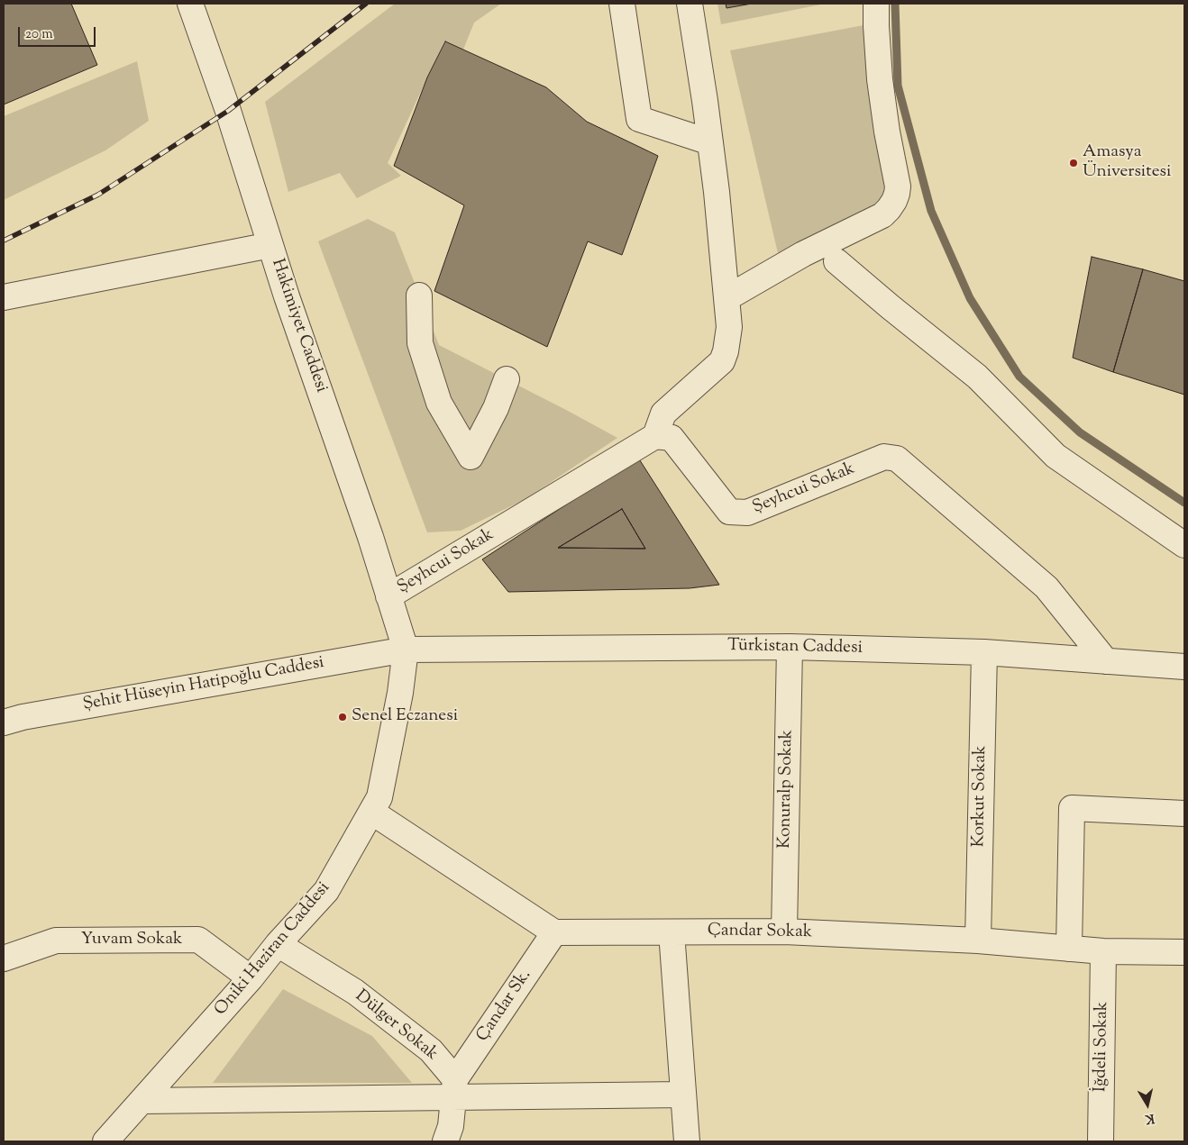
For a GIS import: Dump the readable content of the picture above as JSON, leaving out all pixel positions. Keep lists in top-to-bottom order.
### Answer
{
  "streets": {
    "street": [
      "Hakimiyet Caddesi",
      "Şeyhcui Sokak",
      "Türkistan Caddesi",
      "Şehit Hüseyin Hatipoğlu Caddesi",
      "Konuralp Sokak",
      "Korkut Sokak",
      "Çandar Sokak",
      "Yuvam Sokak",
      "Oniki Haziran Caddesi",
      "Çandar Sk.",
      "Dülger Sokak",
      "İğdeli Sokak"
    ]
  },
  "crossings": [
    ["Hakimiyet Caddesi", "Şeyhcui Sokak"],
    ["Hakimiyet Caddesi", "Türkistan Caddesi"],
    ["Hakimiyet Caddesi", "Şehit Hüseyin Hatipoğlu Caddesi"],
    ["Hakimiyet Caddesi", "Oniki Haziran Caddesi"],
    ["Şeyhcui Sokak", "Türkistan Caddesi"],
    ["Türkistan Caddesi", "Şehit Hüseyin Hatipoğlu Caddesi"],
    ["Türkistan Caddesi", "Konuralp Sokak"],
    ["Türkistan Caddesi", "Korkut Sokak"],
    ["Türkistan Caddesi", "Oniki Haziran Caddesi"],
    ["Şehit Hüseyin Hatipoğlu Caddesi", "Oniki Haziran Caddesi"],
    ["Konuralp Sokak", "Çandar Sokak"],
    ["Korkut Sokak", "Çandar Sokak"],
    ["Çandar Sokak", "Çandar Sk."],
    ["Çandar Sokak", "İğdeli Sokak"],
    ["Yuvam Sokak", "Oniki Haziran Caddesi"],
    ["Oniki Haziran Caddesi", "Dülger Sokak"],
    ["Çandar Sk.", "Dülger Sokak"]
  ],
  "places": ["Amasya Üniversitesi", "Senel Eczanesi"],
  "scale_bar": "20 m",
  "north": "bottom"
}
